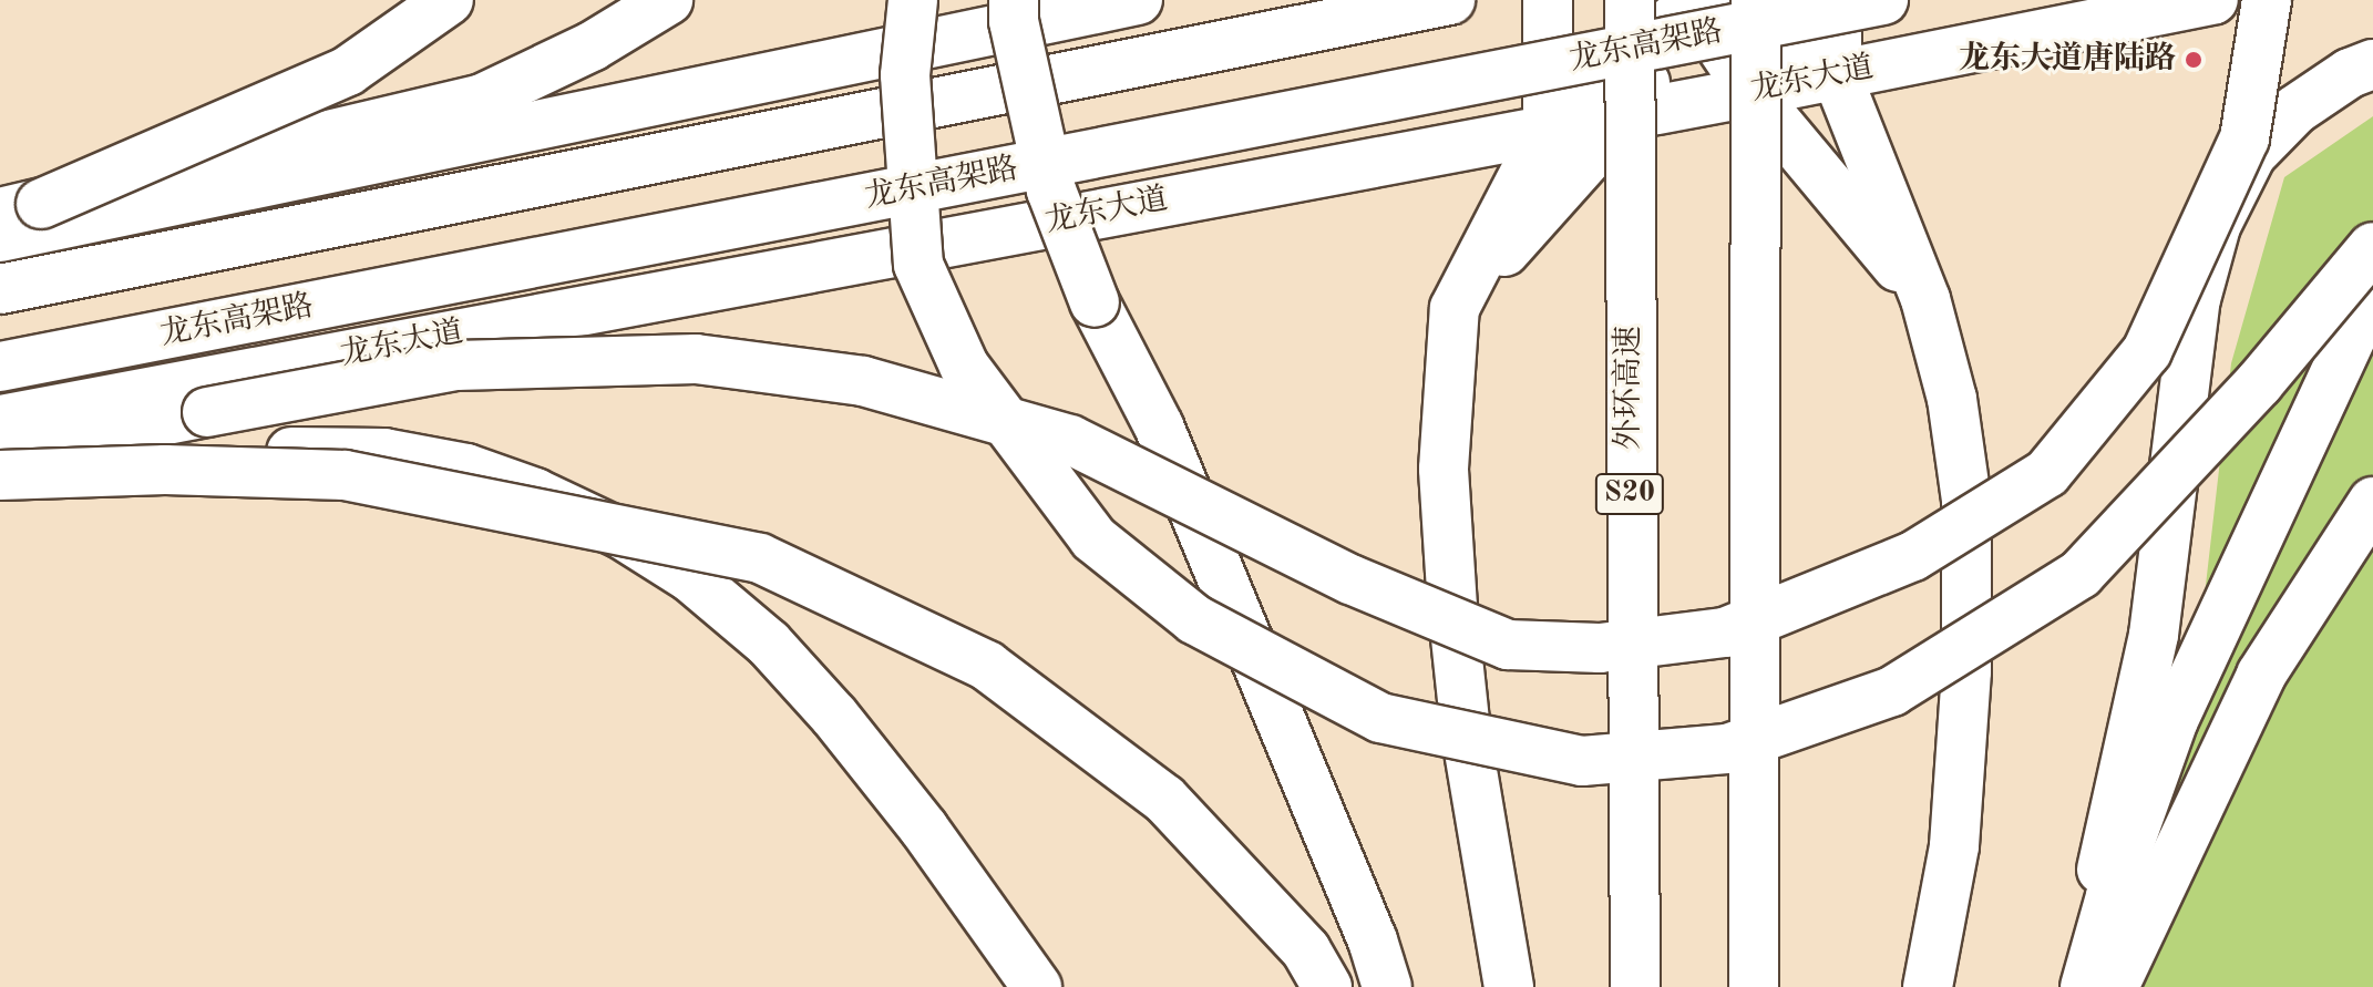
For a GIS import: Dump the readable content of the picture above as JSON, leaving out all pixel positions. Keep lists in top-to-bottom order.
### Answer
{
  "streets": {
    "main road": [
      "龙东高架路",
      "龙东大道",
      "外环高速",
      "S20"
    ]
  },
  "places": ["龙东大道唐陆路"]
}
